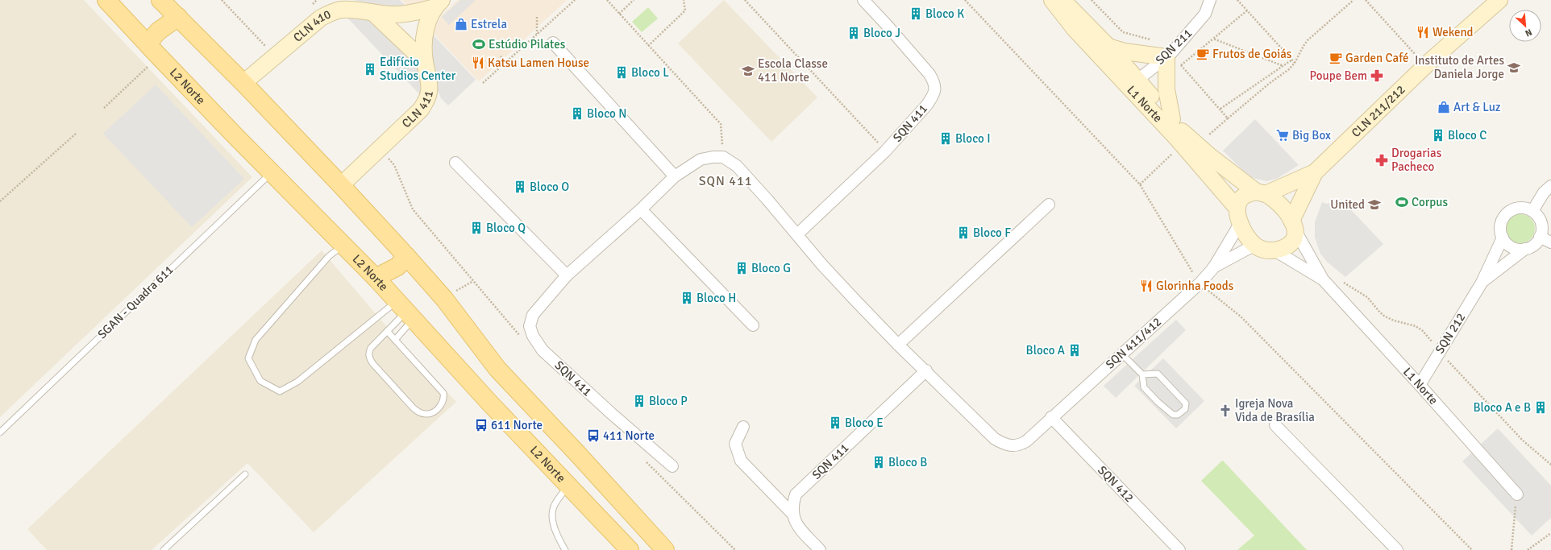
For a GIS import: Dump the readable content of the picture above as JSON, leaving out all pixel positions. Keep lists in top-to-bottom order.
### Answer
{
  "streets": {
    "main road": ["L2 Norte"],
    "street": [
      "CLN 410",
      "SQN 211",
      "L1 Norte",
      "CLN 411",
      "CLN 211/212",
      "SQN 411",
      "SQN 212",
      "SQN 411/412",
      "SQN 412"
    ],
    "lane": ["SGAN - Quadra 611"]
  },
  "crossings": [
    ["CLN 410", "CLN 411"],
    ["SQN 211", "L1 Norte"],
    ["L2 Norte", "SGAN - Quadra 611"],
    ["L1 Norte", "CLN 211/212"],
    ["L1 Norte", "SQN 212"],
    ["L1 Norte", "SQN 411/412"],
    ["CLN 211/212", "SQN 411/412"],
    ["SQN 411/412", "SQN 412"]
  ],
  "districts": ["SQN 411"],
  "places": {
    "building": [
      "Bloco K",
      "Bloco J",
      "Edifício Studios Center",
      "Bloco L",
      "Bloco N",
      "Bloco C",
      "Bloco I",
      "Bloco O",
      "Bloco Q",
      "Bloco F",
      "Bloco G",
      "Bloco H",
      "Bloco A",
      "Bloco P",
      "Bloco A e B",
      "Bloco E",
      "Bloco B"
    ],
    "shop": ["Estrela", "Art & Luz"],
    "restaurant": ["Wekend", "Katsu Lamen House", "Glorinha Foods"],
    "sports": ["Estúdio Pilates", "Corpus"],
    "cafe": ["Frutos de Goiás", "Garden Café"],
    "school or university": ["Instituto de Artes Daniela Jorge", "Escola Classe 411 Norte", "United"],
    "pharmacy": ["Poupe Bem", "Drogarias Pacheco"],
    "supermarket": ["Big Box"],
    "church": ["Igreja Nova Vida de Brasília"],
    "bus stop": ["611 Norte", "411 Norte"]
  },
  "north": "bottom right"
}
